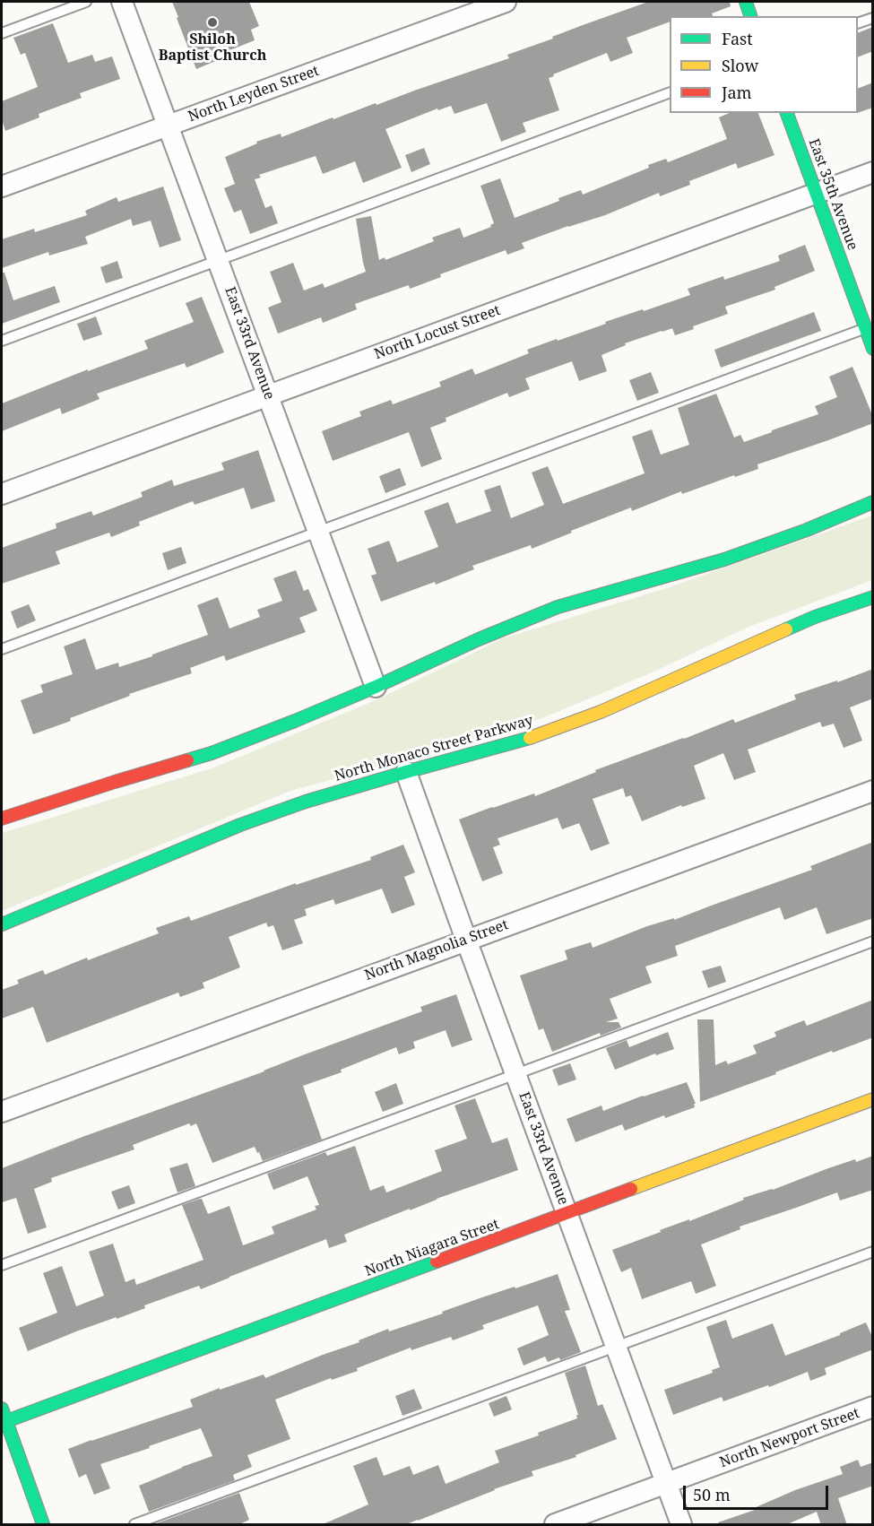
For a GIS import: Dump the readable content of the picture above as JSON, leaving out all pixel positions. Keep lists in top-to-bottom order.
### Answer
{
  "streets": {
    "street": [
      "North Leyden Street",
      "East 35th Avenue",
      "North Locust Street",
      "East 33rd Avenue",
      "North Monaco Street Parkway",
      "North Magnolia Street",
      "North Niagara Street",
      "North Newport Street"
    ]
  },
  "crossings": [
    ["North Leyden Street", "East 33rd Avenue"],
    ["East 35th Avenue", "North Locust Street"],
    ["North Locust Street", "East 33rd Avenue"],
    ["East 33rd Avenue", "North Monaco Street Parkway"],
    ["East 33rd Avenue", "North Magnolia Street"],
    ["East 33rd Avenue", "North Niagara Street"],
    ["East 33rd Avenue", "North Newport Street"]
  ],
  "places": ["Shiloh Baptist Church"],
  "legend": ["Fast", "Slow", "Jam"],
  "scale_bar": "50 m"
}
